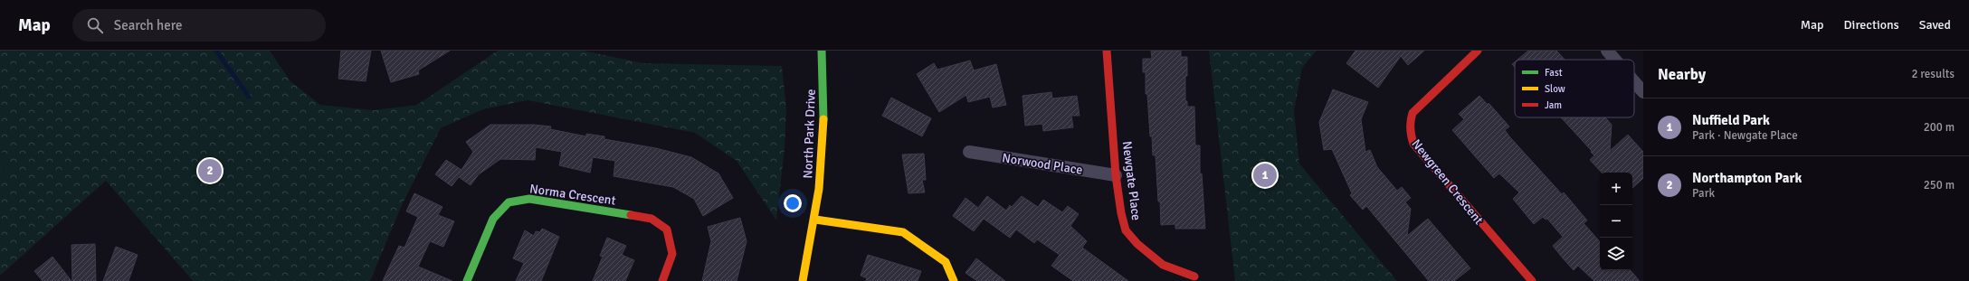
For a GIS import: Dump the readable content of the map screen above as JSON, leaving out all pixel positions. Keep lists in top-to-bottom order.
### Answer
{
  "streets": {
    "street": [
      "North Park Drive",
      "Norwood Place",
      "Newgate Place",
      "Newgreen Crescent",
      "Norma Crescent"
    ]
  },
  "crossings": [
    ["Norwood Place", "Newgate Place"]
  ],
  "legend": ["Fast", "Slow", "Jam"],
  "page": {
    "header": "Map",
    "search": "Search here",
    "nav": ["Map", "Directions", "Saved"],
    "heading": ["Nearby", "2 results"],
    "list": [
      {
        "mark": "1",
        "name": "Nuffield Park",
        "note": "Park · Newgate Place",
        "value": "200 m"
      },
      {
        "mark": "2",
        "name": "Northampton Park",
        "note": "Park",
        "value": "250 m"
      }
    ],
    "pins": ["2", "1"],
    "map_buttons": ["+", "−"]
  }
}
